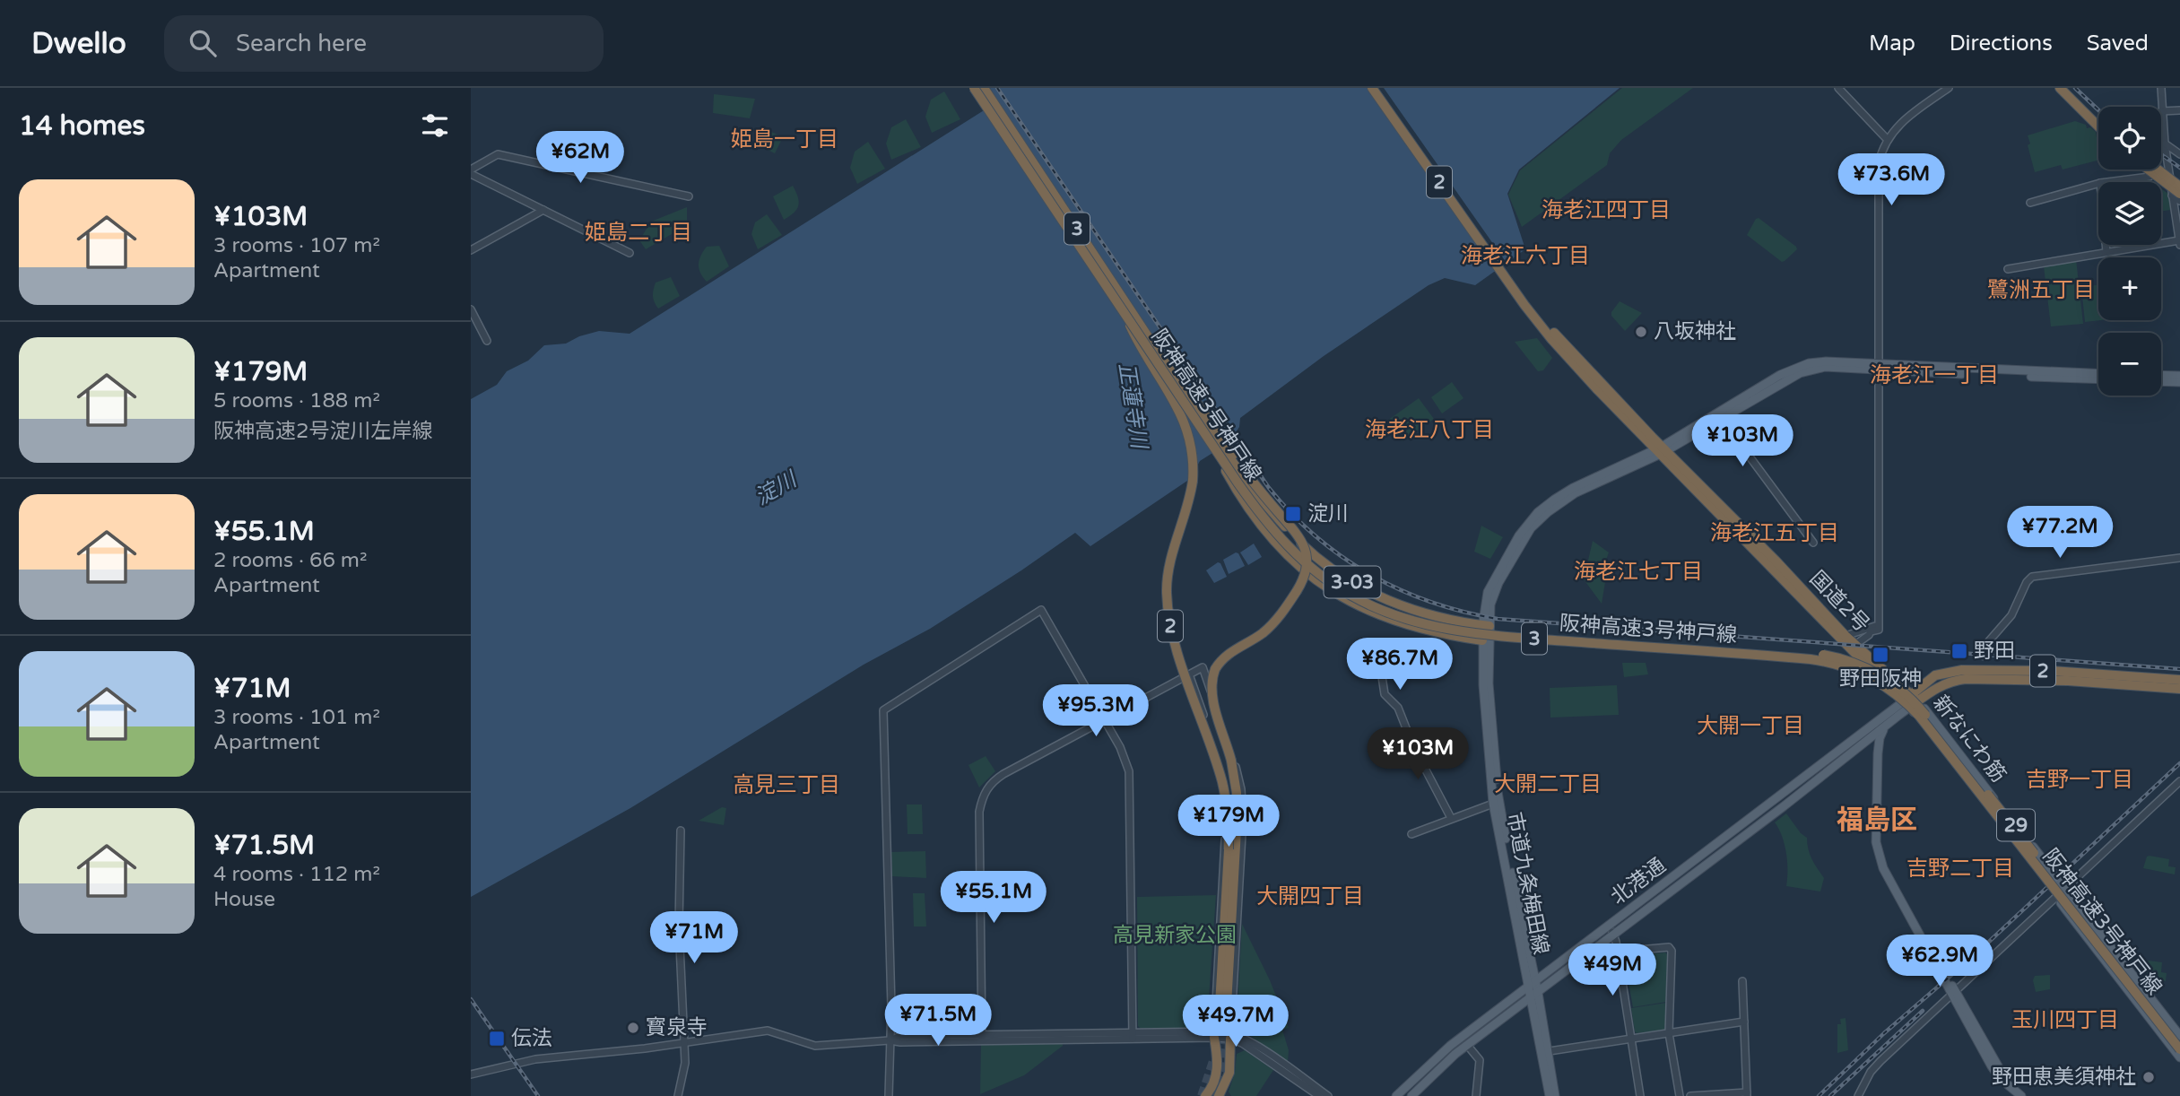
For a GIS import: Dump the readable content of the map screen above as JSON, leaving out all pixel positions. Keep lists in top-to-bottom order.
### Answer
{
  "streets": {
    "highway": [
      "2",
      "3",
      "阪神高速3号神戸線",
      "3-03",
      "国道2号"
    ],
    "main road": [
      "新なにわ筋",
      "29",
      "北港通",
      "市道九条梅田線"
    ]
  },
  "crossings": [
    ["2", "阪神高速3号神戸線"],
    ["2", "国道2号"],
    ["2", "新なにわ筋"],
    ["2", "北港通"],
    ["阪神高速3号神戸線", "3-03"],
    ["阪神高速3号神戸線", "新なにわ筋"],
    ["3-03", "市道九条梅田線"],
    ["国道2号", "新なにわ筋"],
    ["国道2号", "北港通"],
    ["国道2号", "市道九条梅田線"],
    ["新なにわ筋", "北港通"],
    ["北港通", "市道九条梅田線"]
  ],
  "districts": [
    "姫島一丁目",
    "海老江四丁目",
    "姫島二丁目",
    "海老江六丁目",
    "鷺洲五丁目",
    "海老江一丁目",
    "海老江八丁目",
    "海老江五丁目",
    "海老江七丁目",
    "大開一丁目",
    "吉野一丁目",
    "大開二丁目",
    "高見三丁目",
    "福島区",
    "吉野二丁目",
    "大開四丁目",
    "玉川四丁目"
  ],
  "water": ["正蓮寺川", "淀川"],
  "parks": ["高見新家公園"],
  "places": {
    "other": ["八坂神社", "寳泉寺", "野田恵美須神社"],
    "transit": [
      "淀川",
      "野田",
      "野田阪神",
      "伝法"
    ]
  },
  "page": {
    "header": "Dwello",
    "search": "Search here",
    "nav": ["Map", "Directions", "Saved"],
    "heading": "14 homes",
    "map_buttons": ["+", "−"],
    "price": [
      "¥62M",
      "¥73.6M",
      "¥103M",
      "¥77.2M",
      "¥86.7M",
      "¥95.3M",
      "¥103M",
      "¥179M",
      "¥55.1M",
      "¥71M",
      "¥62.9M",
      "¥49M",
      "¥71.5M",
      "¥49.7M"
    ],
    "list": [
      {
        "name": "¥103M",
        "note": "3 rooms · 107 m² · Apartment"
      },
      {
        "name": "¥179M",
        "note": "5 rooms · 188 m² · 阪神高速2号淀川左岸線"
      },
      {
        "name": "¥55.1M",
        "note": "2 rooms · 66 m² · Apartment"
      },
      {
        "name": "¥71M",
        "note": "3 rooms · 101 m² · Apartment"
      },
      {
        "name": "¥71.5M",
        "note": "4 rooms · 112 m² · House"
      }
    ]
  }
}
